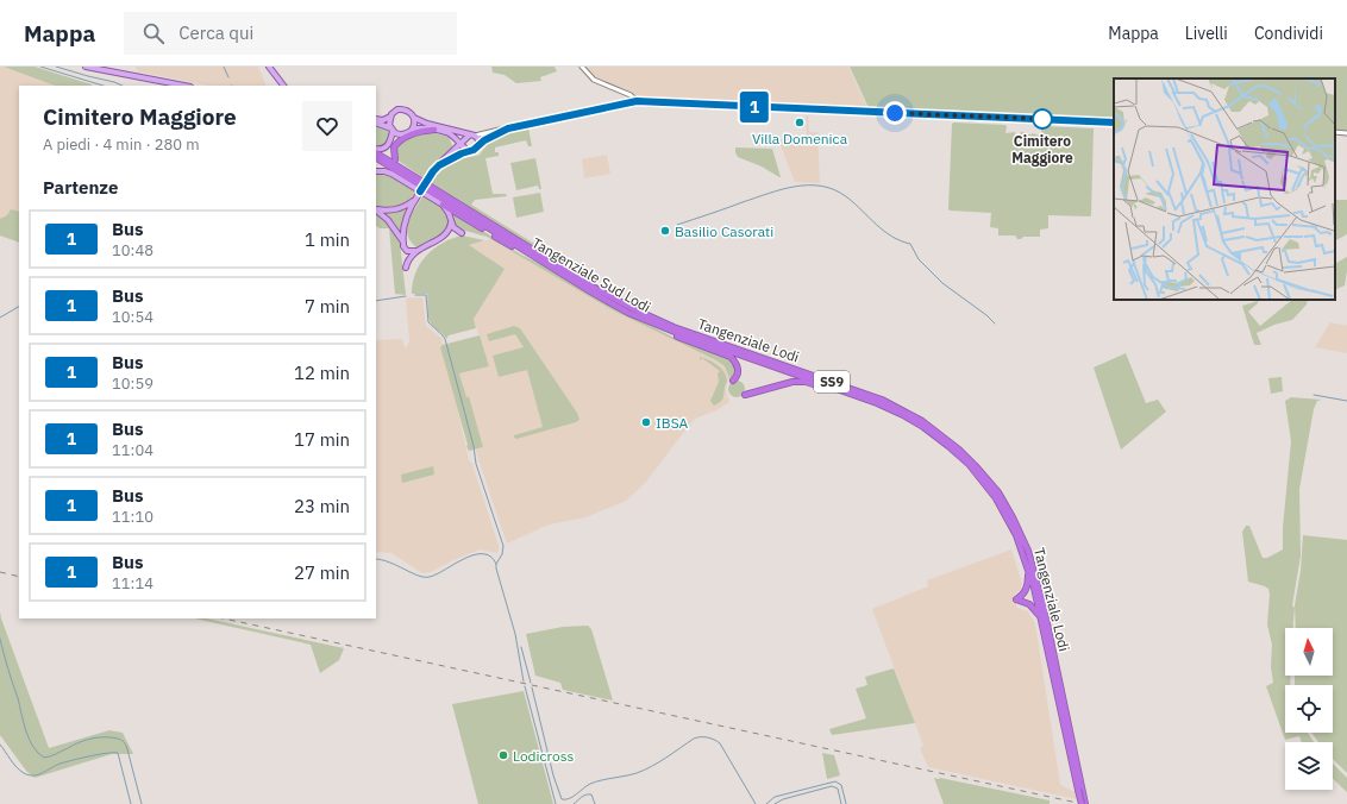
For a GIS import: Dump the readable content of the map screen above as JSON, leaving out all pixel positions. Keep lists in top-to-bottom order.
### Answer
{
  "streets": {
    "highway": ["Tangenziale Sud Lodi", "Tangenziale Lodi", "SS9"]
  },
  "crossings": [
    ["Tangenziale Sud Lodi", "Tangenziale Lodi"]
  ],
  "places": [
    "Cimitero Maggiore",
    "Villa Domenica",
    "Basilio Casorati",
    "IBSA",
    "Lodicross"
  ],
  "lines": ["bus line 1"],
  "north": "top",
  "page": {
    "header": "Mappa",
    "search": "Cerca qui",
    "nav": ["Mappa", "Livelli", "Condividi"],
    "on_map": "1",
    "heading": [
      ["Cimitero Maggiore", "A piedi · 4 min · 280 m"],
      "Partenze"
    ],
    "list": [
      {
        "mark": "1",
        "name": "Bus",
        "note": "10:48",
        "value": "1 min"
      },
      {
        "mark": "1",
        "name": "Bus",
        "note": "10:54",
        "value": "7 min"
      },
      {
        "mark": "1",
        "name": "Bus",
        "note": "10:59",
        "value": "12 min"
      },
      {
        "mark": "1",
        "name": "Bus",
        "note": "11:04",
        "value": "17 min"
      },
      {
        "mark": "1",
        "name": "Bus",
        "note": "11:10",
        "value": "23 min"
      },
      {
        "mark": "1",
        "name": "Bus",
        "note": "11:14",
        "value": "27 min"
      }
    ]
  }
}
